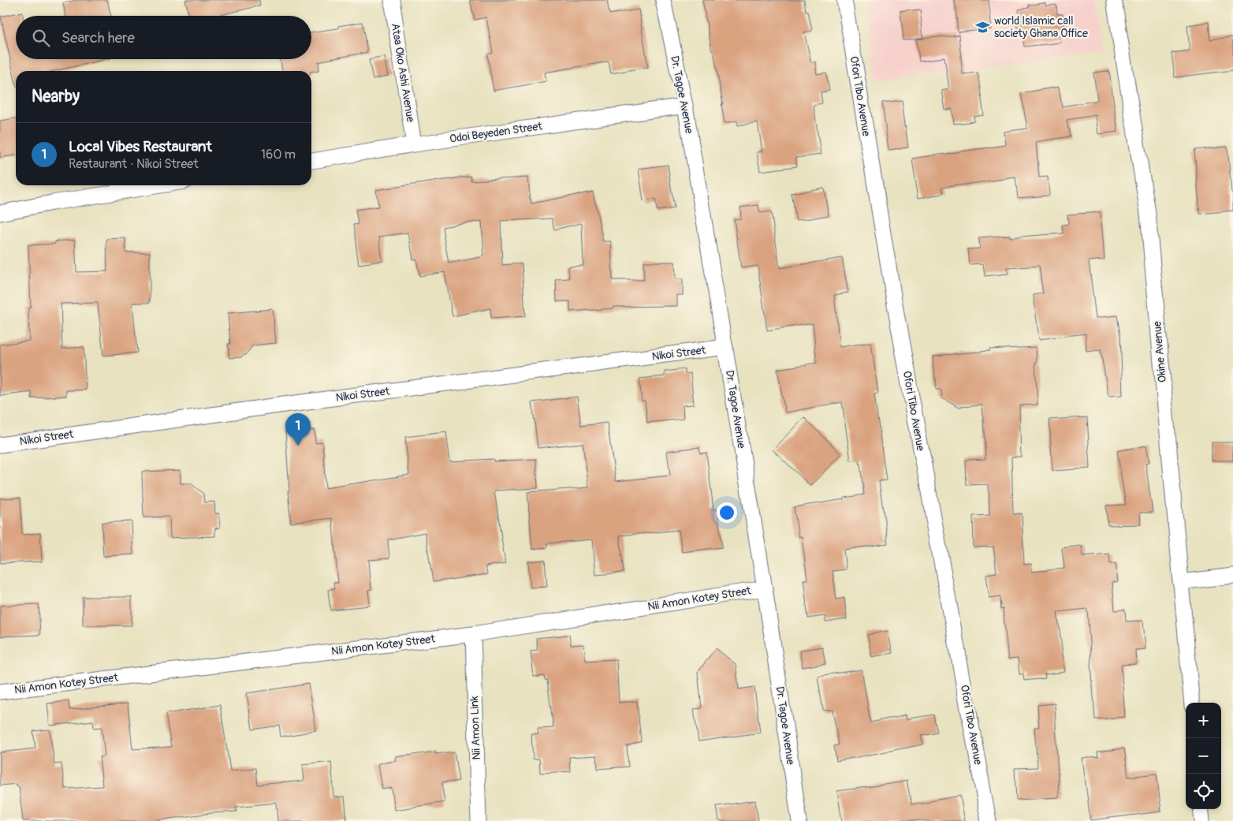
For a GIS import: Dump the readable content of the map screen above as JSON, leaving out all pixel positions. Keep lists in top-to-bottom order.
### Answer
{
  "streets": {
    "street": [
      "Ataa Oko Ashi Avenue",
      "Dr. Tagoe Avenue",
      "Ofori Tibo Avenue",
      "Odoi Beyeden Street",
      "Okine Avenue",
      "Nikoi Street",
      "Nii Amon Kotey Street",
      "Nii Amon Link"
    ]
  },
  "crossings": [
    ["Ataa Oko Ashi Avenue", "Odoi Beyeden Street"],
    ["Dr. Tagoe Avenue", "Odoi Beyeden Street"],
    ["Dr. Tagoe Avenue", "Nikoi Street"],
    ["Dr. Tagoe Avenue", "Nii Amon Kotey Street"],
    ["Nii Amon Kotey Street", "Nii Amon Link"]
  ],
  "places": {
    "school or university": ["world Islamic call society Ghana Office"]
  },
  "page": {
    "search": "Search here",
    "heading": "Nearby",
    "list": [
      {
        "mark": "1",
        "name": "Local Vibes Restaurant",
        "note": "Restaurant · Nikoi Street",
        "value": "160 m"
      }
    ],
    "pins": "1",
    "map_buttons": ["+", "−"]
  }
}
